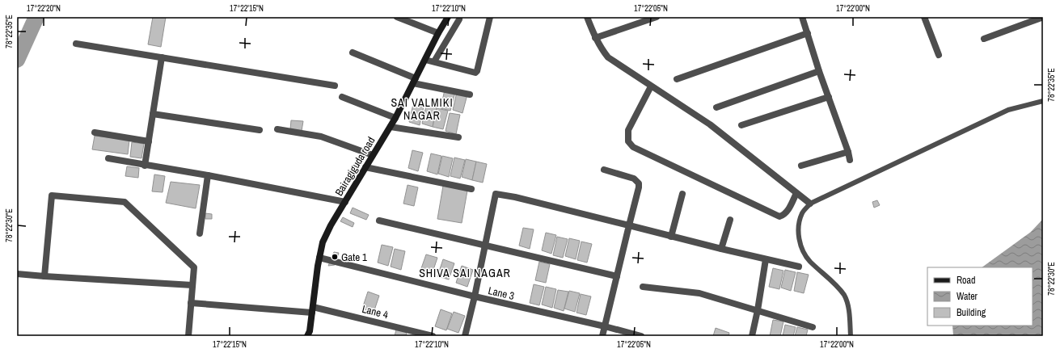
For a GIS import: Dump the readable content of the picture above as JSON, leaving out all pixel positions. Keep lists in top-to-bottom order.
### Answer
{
  "streets": {
    "street": ["Bairagiguda road", "Lane 3", "Lane 4"]
  },
  "crossings": [
    ["Bairagiguda road", "Lane 3"],
    ["Bairagiguda road", "Lane 4"]
  ],
  "districts": ["SAI VALMIKI NAGAR", "SHIVA SAI NAGAR"],
  "places": ["Gate 1"],
  "legend": ["Road", "Water", "Building"],
  "coordinates": [
    "17°22'20\"N",
    "17°22'15\"N",
    "17°22'10\"N",
    "17°22'05\"N",
    "17°22'00\"N",
    "78°22'35\"E",
    "78°22'30\"E"
  ]
}
